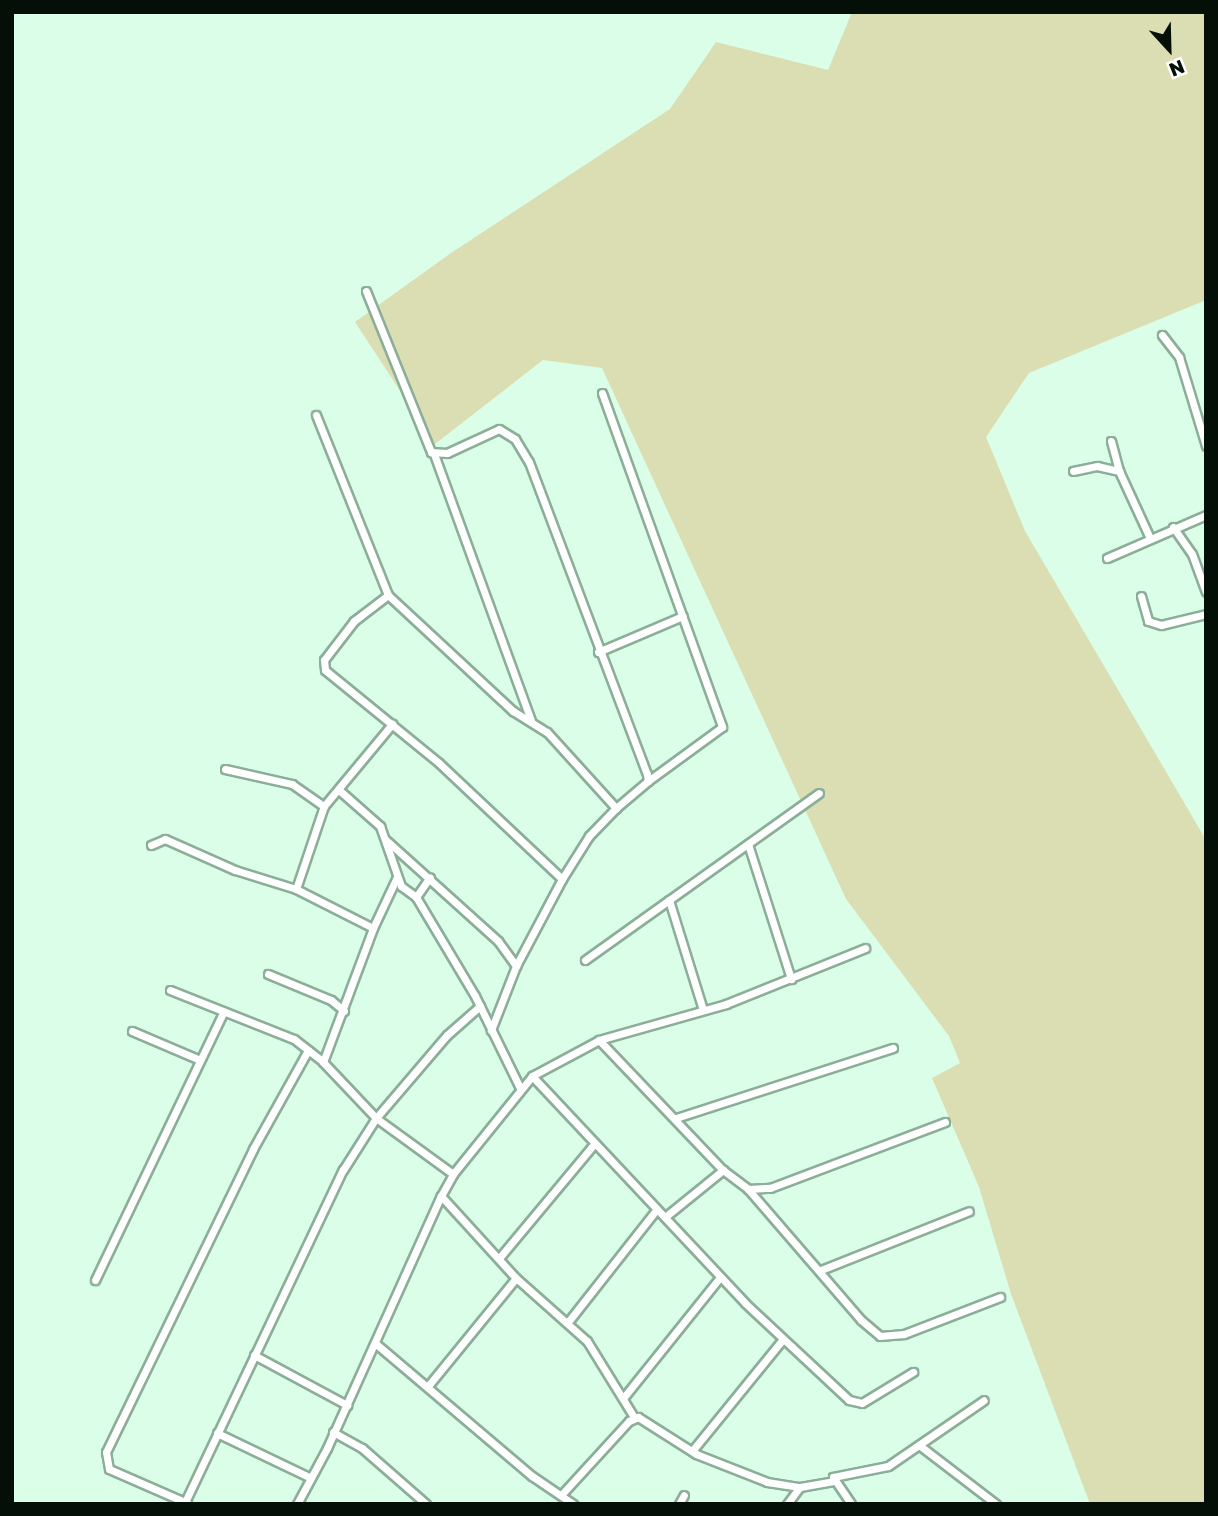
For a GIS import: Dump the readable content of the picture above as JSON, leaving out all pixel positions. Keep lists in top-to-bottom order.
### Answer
{
  "north": "bottom"
}
